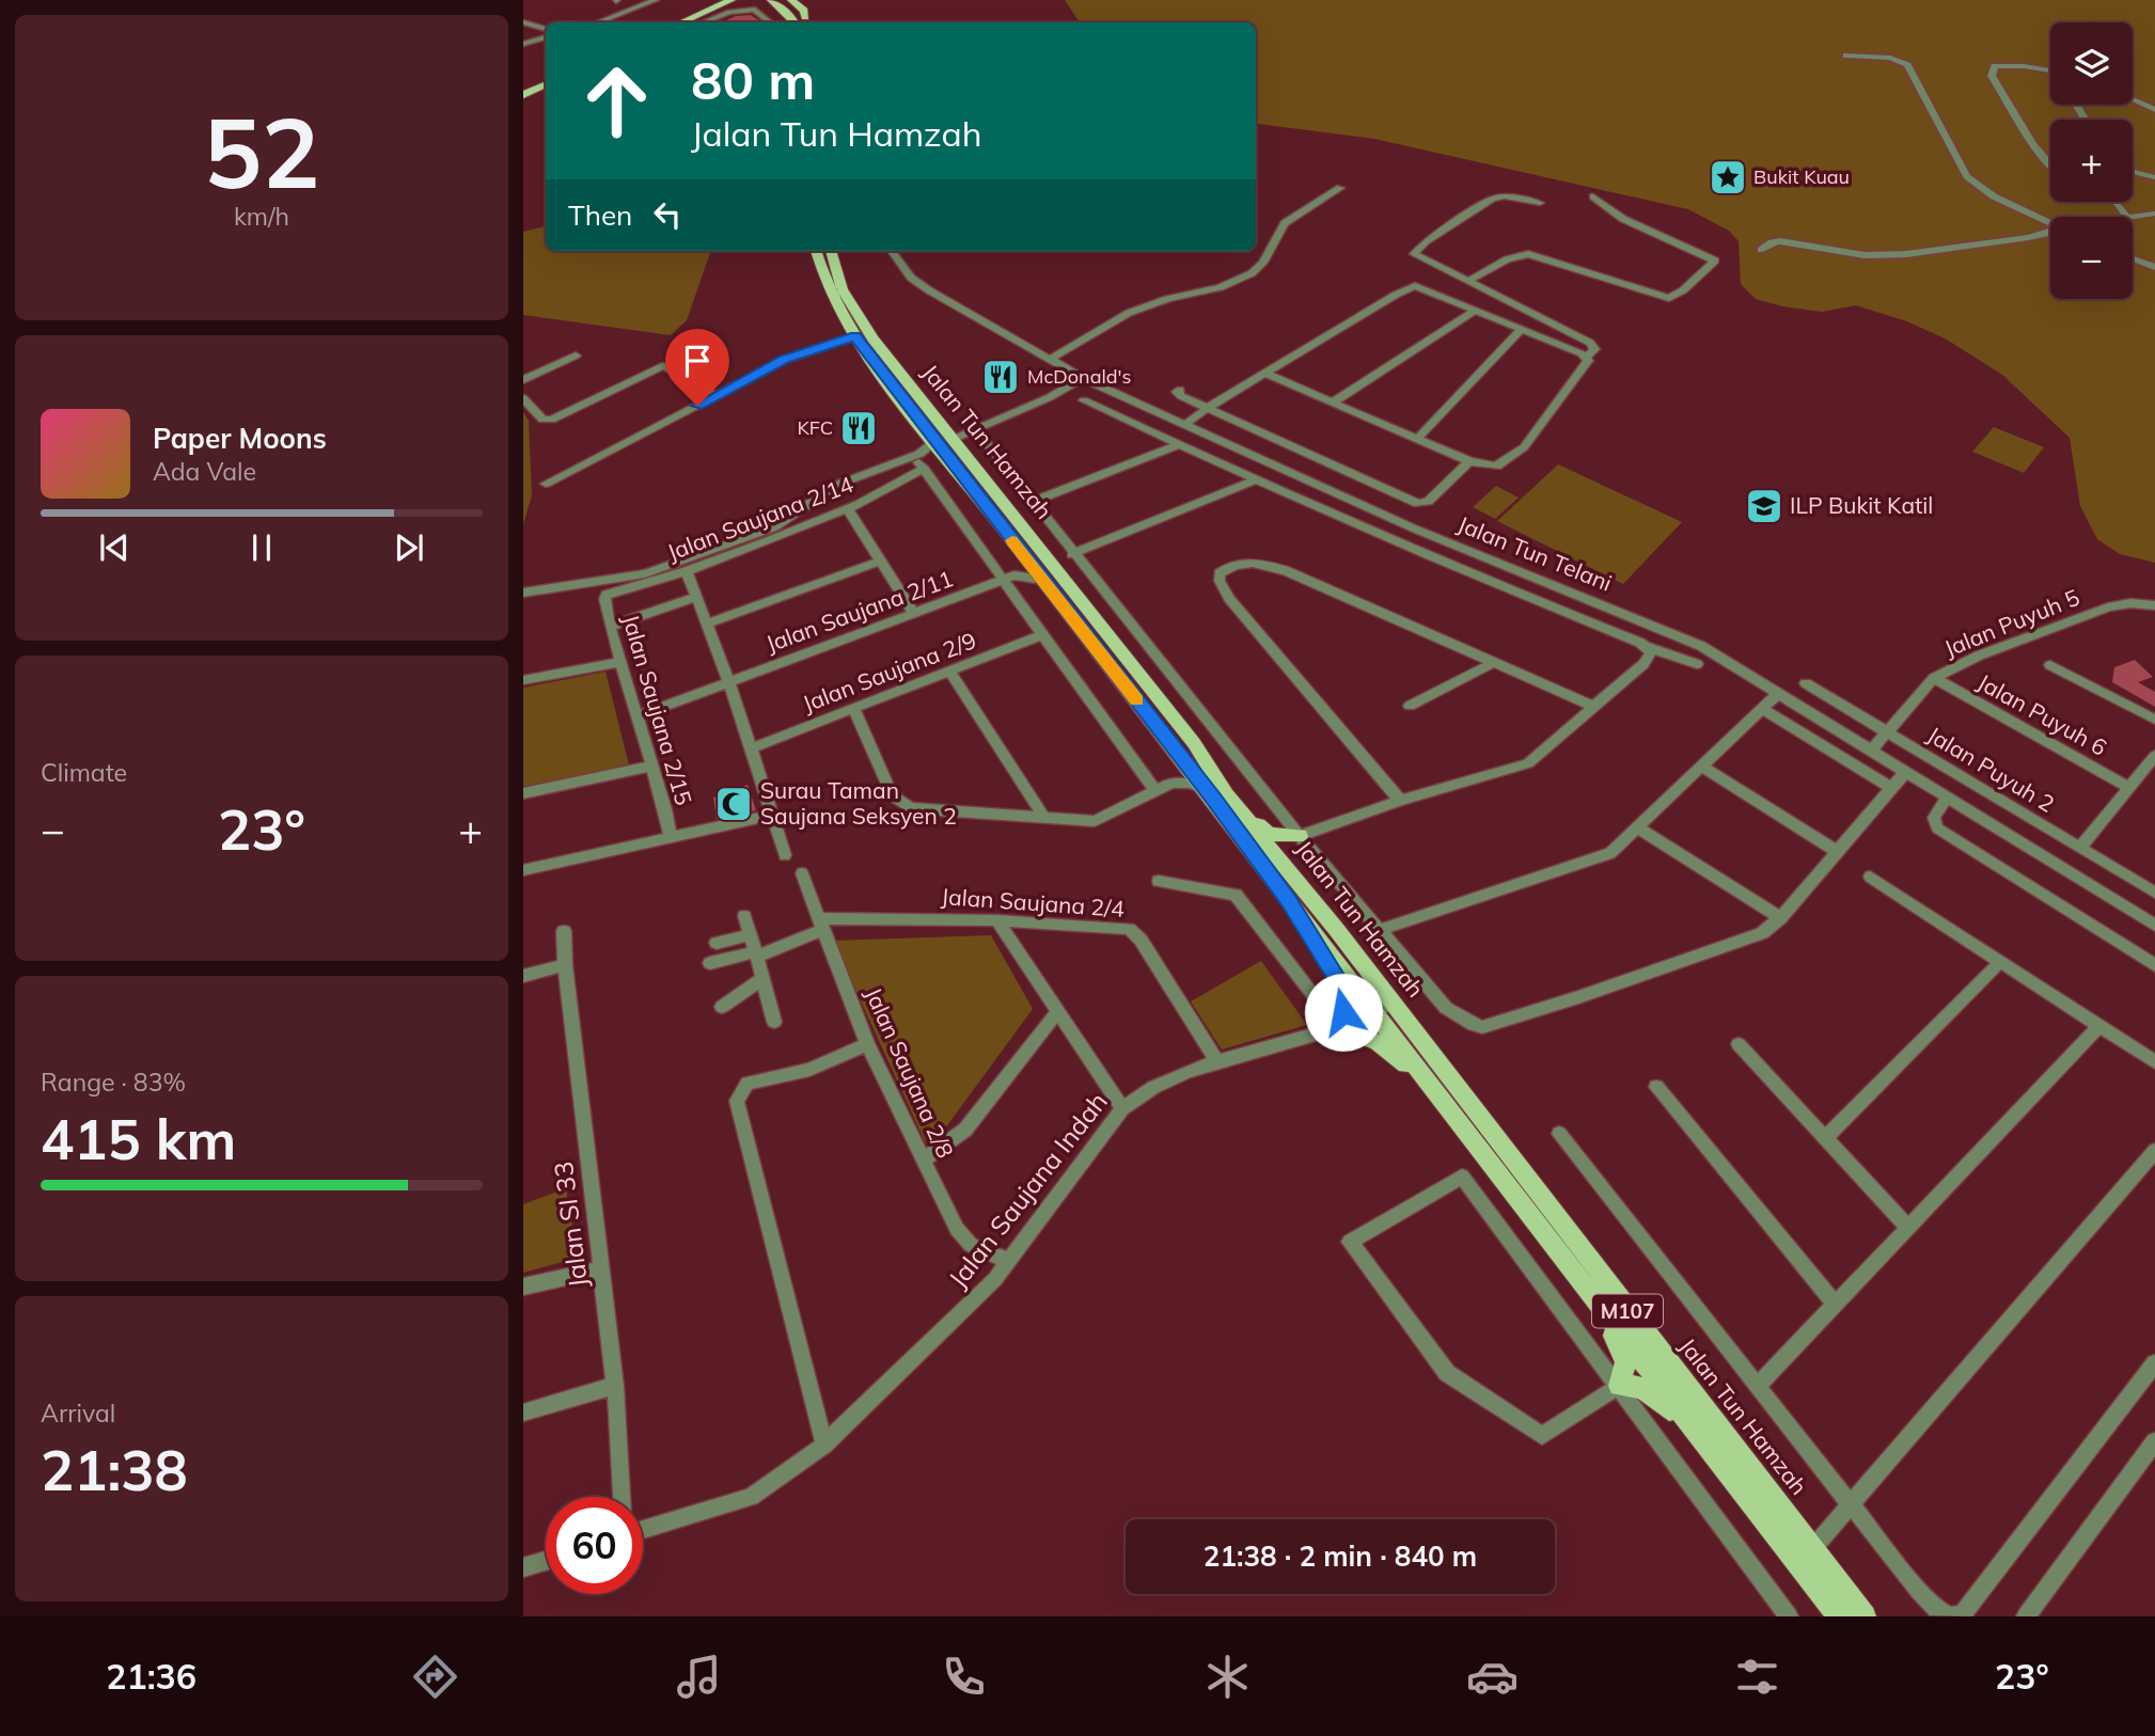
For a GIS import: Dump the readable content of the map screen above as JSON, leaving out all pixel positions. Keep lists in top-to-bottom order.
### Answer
{
  "streets": {
    "main road": ["Jalan Tun Hamzah", "M107"],
    "street": [
      "Jalan Saujana 2/14",
      "Jalan Tun Telani",
      "Jalan Saujana 2/11",
      "Jalan Puyuh 5",
      "Jalan Saujana 2/9",
      "Jalan Saujana 2/15",
      "Jalan Puyuh 6",
      "Jalan Puyuh 2",
      "Jalan Saujana 2/4",
      "Jalan Saujana 2/8",
      "Jalan Saujana Indah",
      "Jalan SI 33"
    ]
  },
  "crossings": [
    ["Jalan Tun Hamzah", "Jalan Saujana Indah"],
    ["Jalan Saujana 2/14", "Jalan Saujana 2/15"],
    ["Jalan Tun Telani", "Jalan Puyuh 5"],
    ["Jalan Saujana 2/11", "Jalan Saujana 2/15"],
    ["Jalan Puyuh 5", "Jalan Puyuh 6"],
    ["Jalan Puyuh 5", "Jalan Puyuh 2"],
    ["Jalan Saujana 2/4", "Jalan Saujana 2/8"],
    ["Jalan Saujana 2/4", "Jalan Saujana Indah"],
    ["Jalan Saujana 2/8", "Jalan Saujana Indah"]
  ],
  "places": {
    "place": ["Bukit Kuau"],
    "restaurant": ["McDonald's", "KFC"],
    "school or university": ["ILP Bukit Katil"],
    "mosque": ["Surau Taman Saujana Seksyen 2"]
  },
  "page": {
    "tile": [
      ["52", "km/h"],
      "Climate",
      ["Range · 83%", "415 km"],
      ["Arrival", "21:38"]
    ],
    "map_buttons": ["+", "−"],
    "turn": ["80 m", "Jalan Tun Hamzah"],
    "then": "Then",
    "song": ["Paper Moons", "Ada Vale"],
    "heat": ["−", "23°", "+"],
    "limit": "60",
    "trip": "21:38 · 2 min · 840 m",
    "tabs": ["21:36", "23°"]
  }
}
